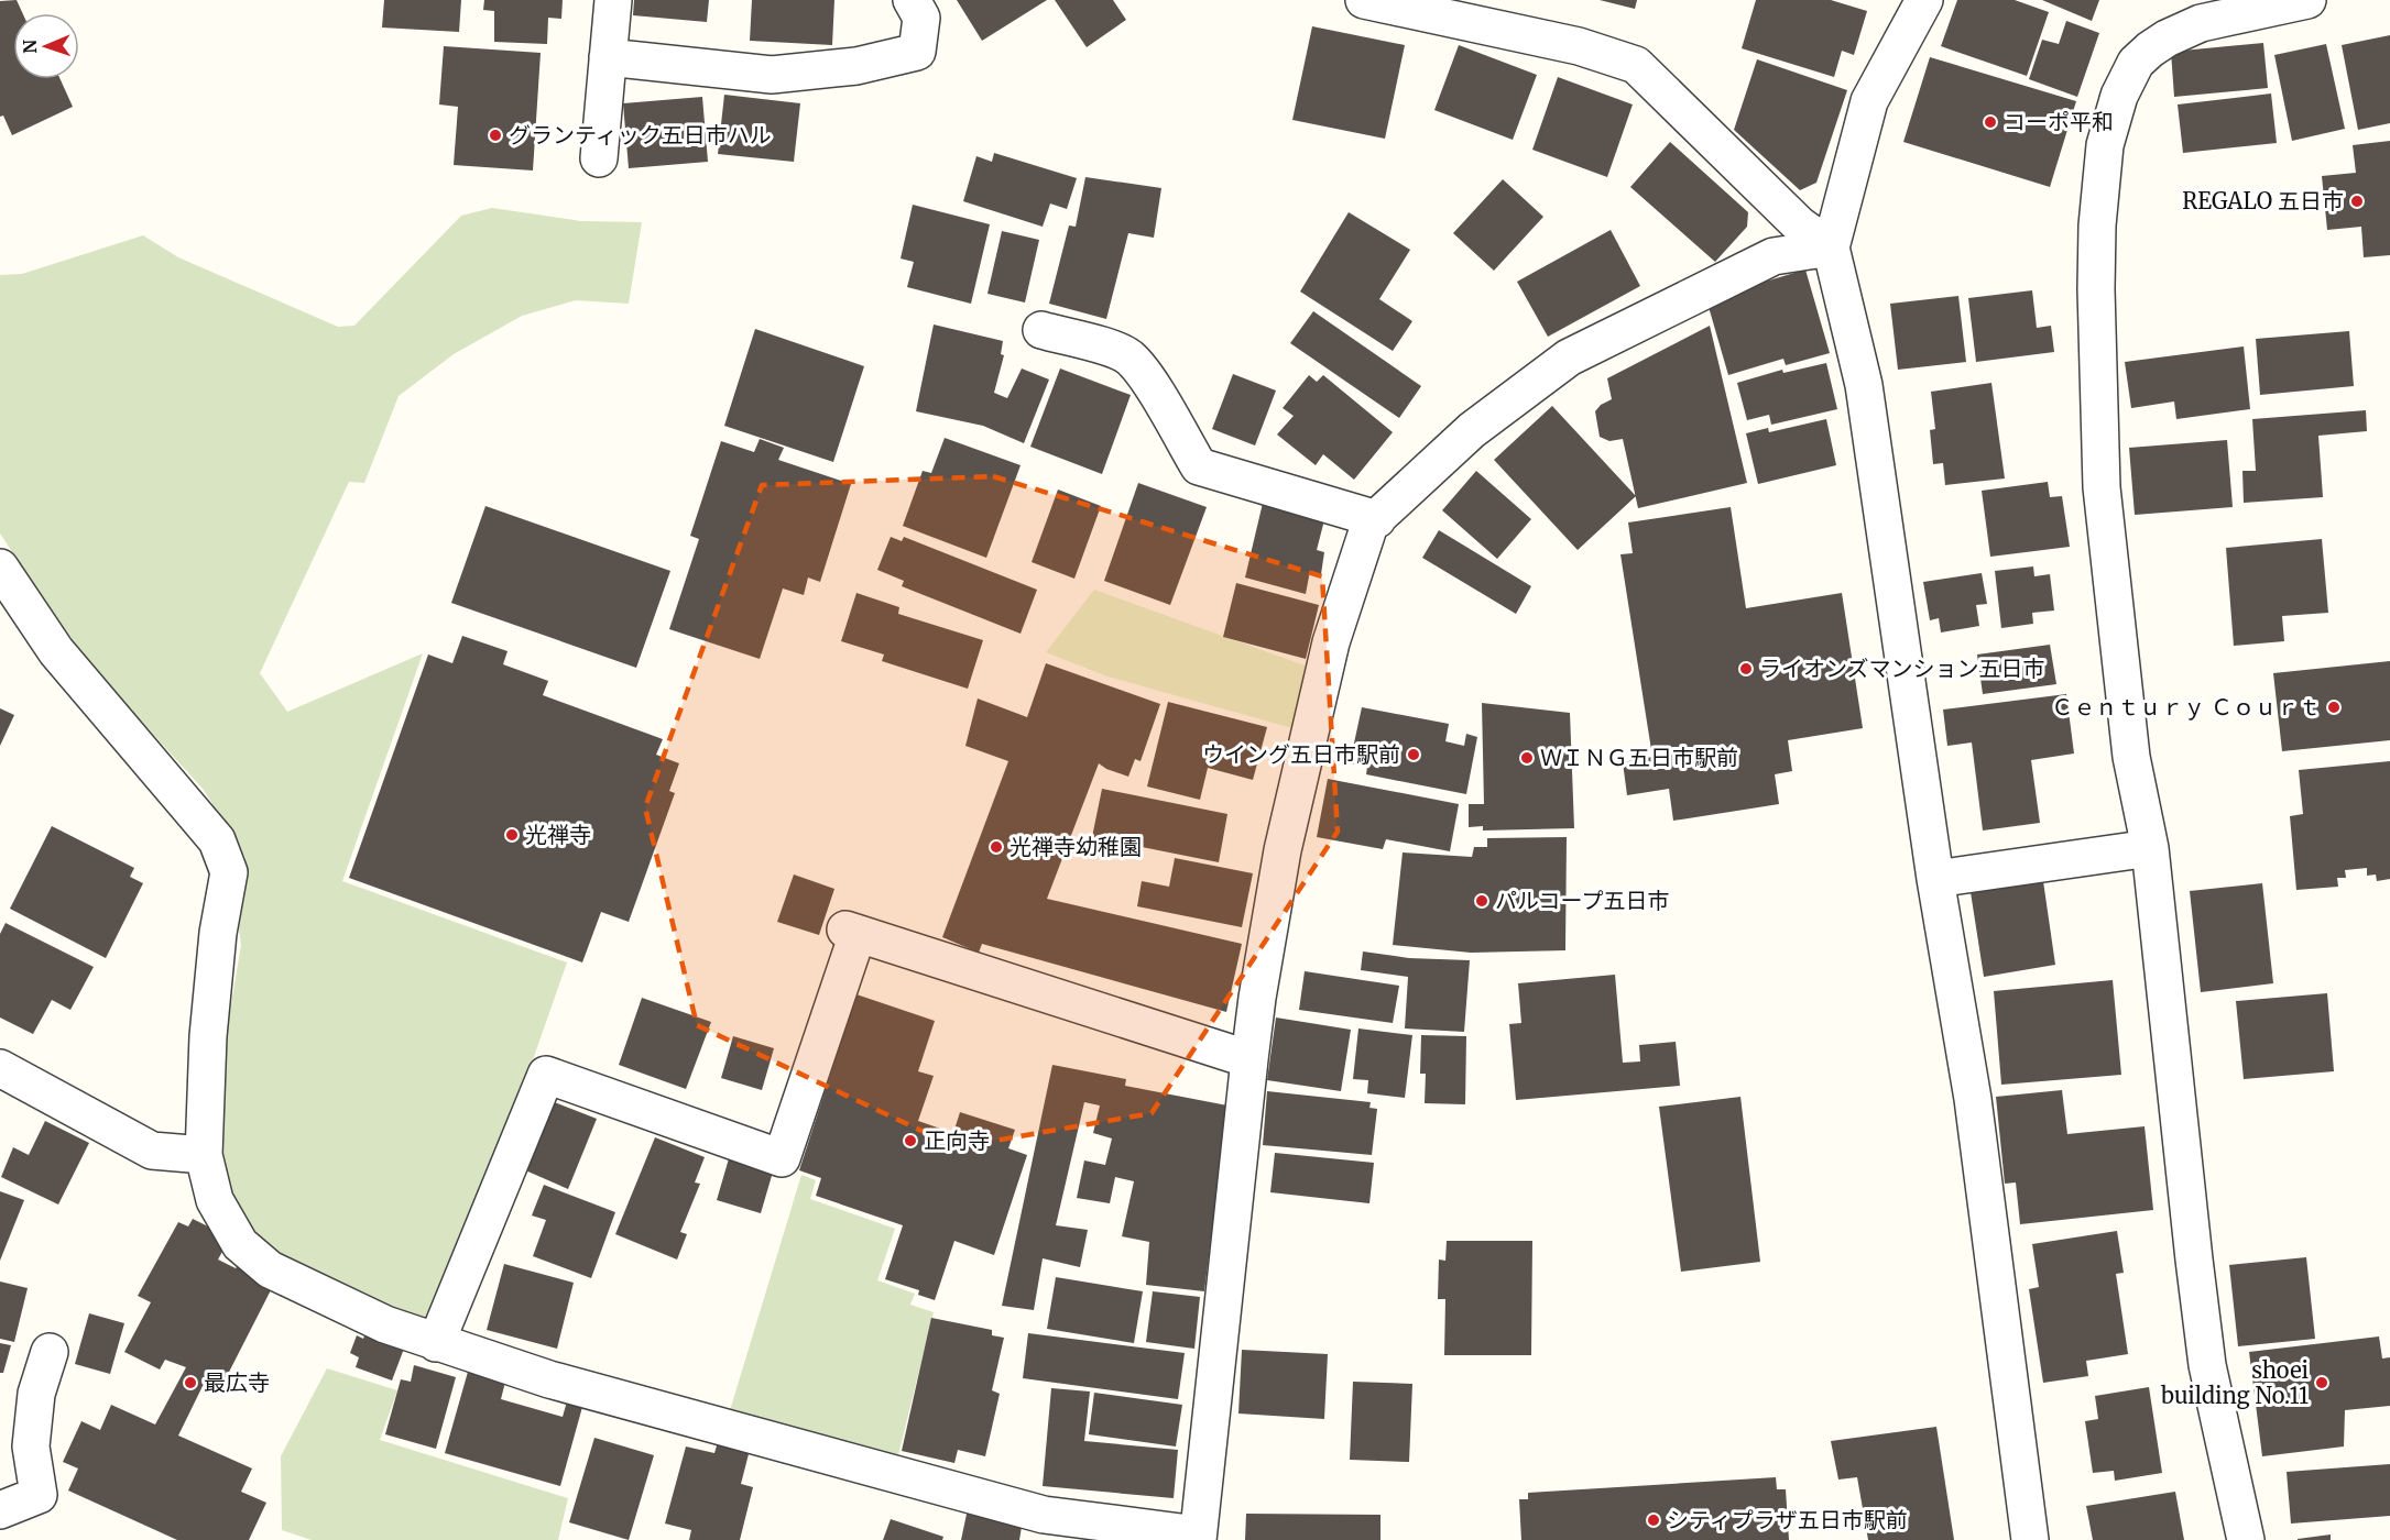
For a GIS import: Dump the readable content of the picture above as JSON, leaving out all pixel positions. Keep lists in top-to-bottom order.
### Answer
{
  "places": [
    "コーポ平和",
    "グランティック五日市ハル",
    "REGALO 五日市",
    "ライオンズマンション五日市",
    "Ｃｅｎｔｕｒｙ Ｃｏｕｒｔ",
    "ウイング五日市駅前",
    "ＷＩＮＧ五日市駅前",
    "光禅寺",
    "光禅寺幼稚園",
    "パルコープ五日市",
    "正向寺",
    "最広寺",
    "shoei building No.11",
    "シティプラザ五日市駅前"
  ],
  "north": "left"
}
